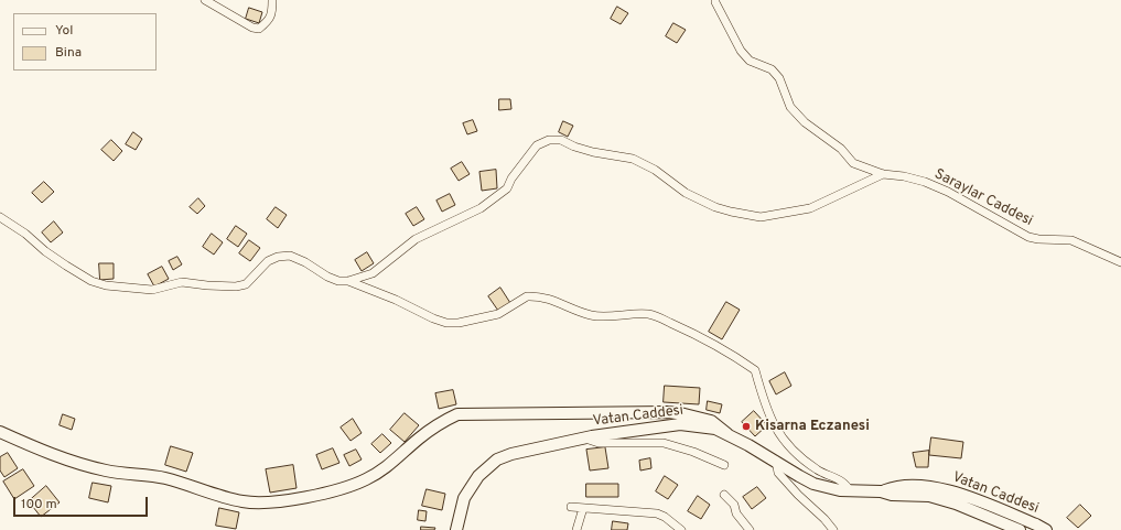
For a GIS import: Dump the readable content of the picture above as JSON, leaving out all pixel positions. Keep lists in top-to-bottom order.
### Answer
{
  "streets": {
    "street": ["Saraylar Caddesi", "Vatan Caddesi"]
  },
  "places": ["Kisarna Eczanesi"],
  "legend": ["Yol", "Bina"],
  "scale_bar": "100 m"
}
